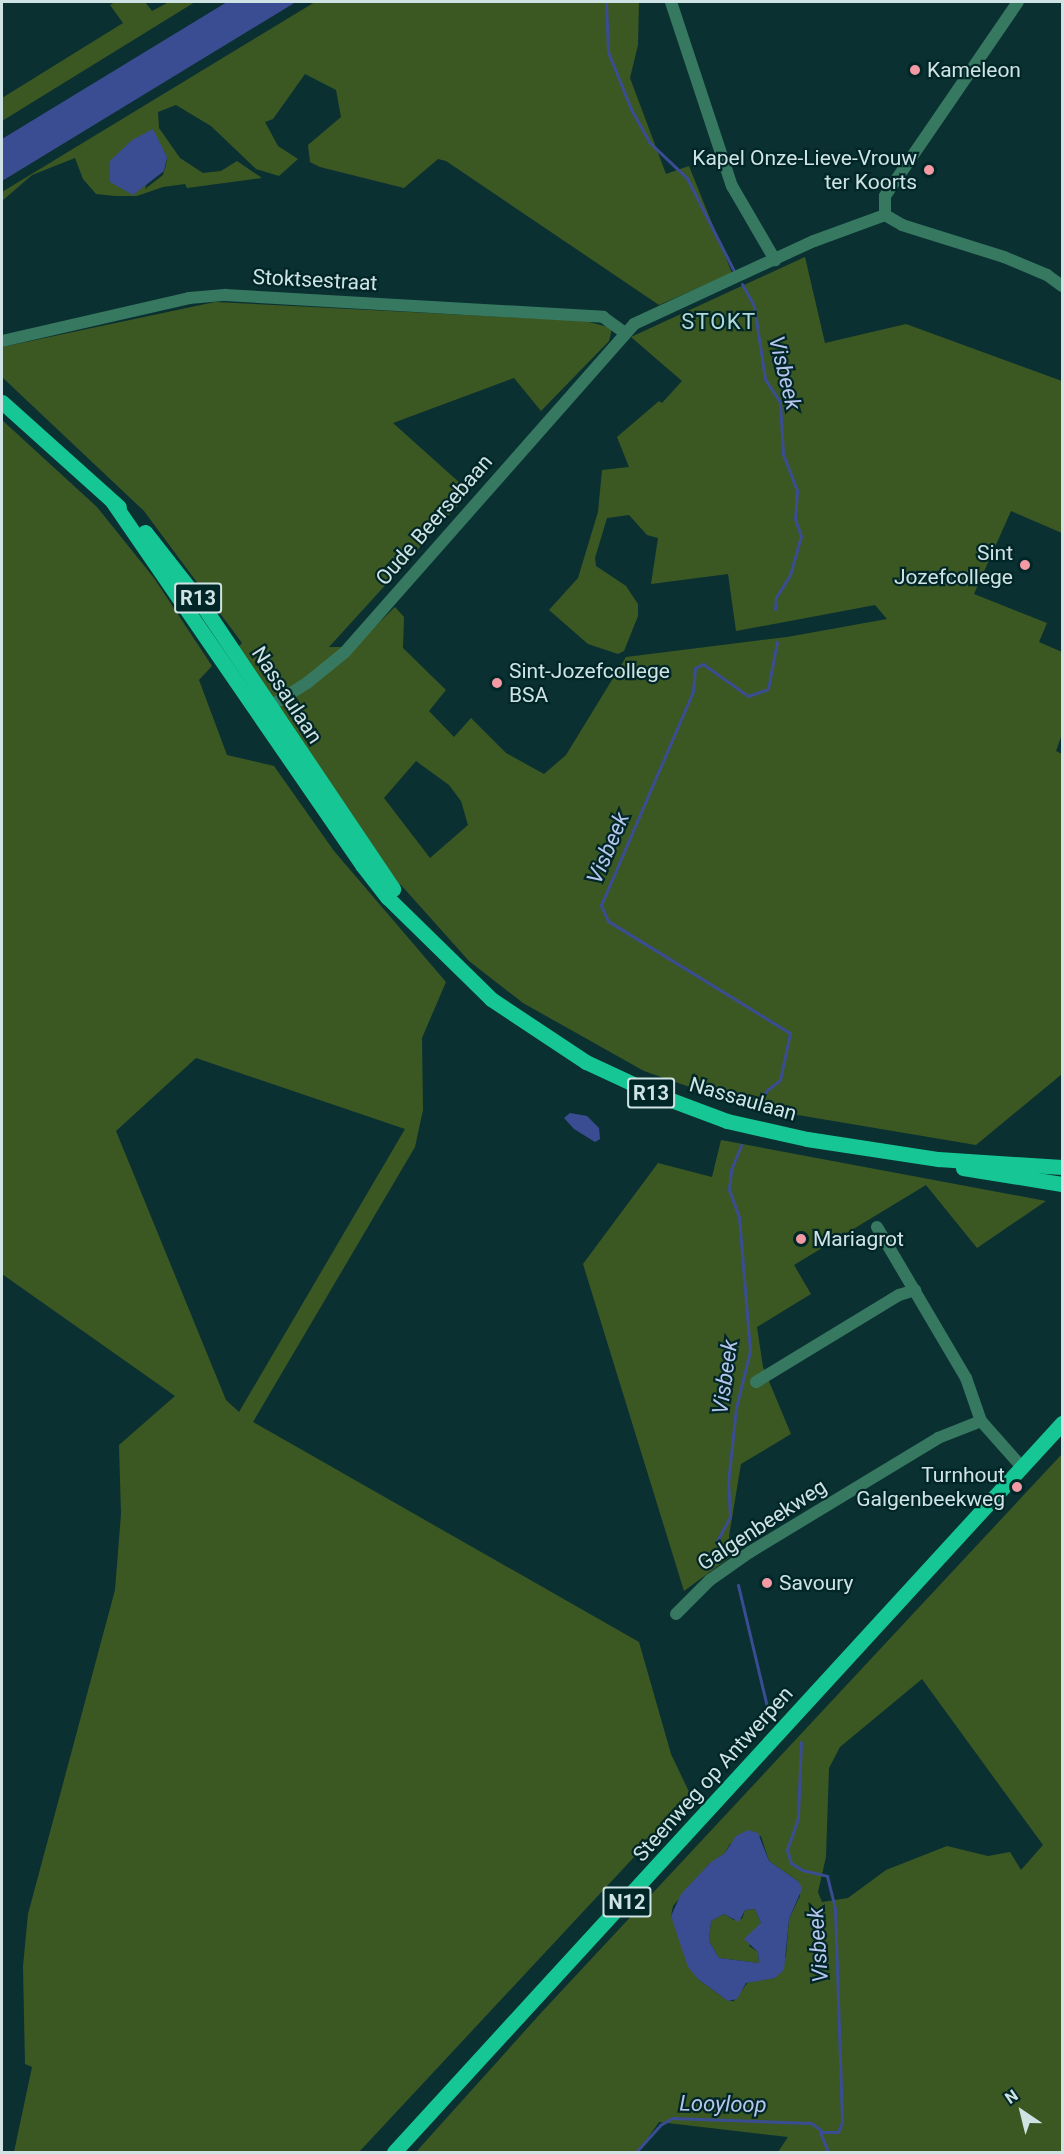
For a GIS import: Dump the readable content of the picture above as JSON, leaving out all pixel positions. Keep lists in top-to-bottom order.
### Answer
{
  "streets": {
    "main road": [
      "R13",
      "Nassaulaan",
      "Steenweg op Antwerpen",
      "N12"
    ],
    "street": ["Stoktsestraat", "Oude Beersebaan", "Galgenbeekweg"]
  },
  "crossings": [
    ["Stoktsestraat", "Oude Beersebaan"],
    ["Oude Beersebaan", "Nassaulaan"]
  ],
  "districts": ["STOKT"],
  "water": ["Visbeek", "Looyloop"],
  "places": [
    "Kameleon",
    "Kapel Onze-Lieve-Vrouw ter Koorts",
    "Sint Jozefcollege",
    "Sint-Jozefcollege BSA",
    "Mariagrot",
    "Turnhout Galgenbeekweg",
    "Savoury"
  ],
  "north": "top left"
}
